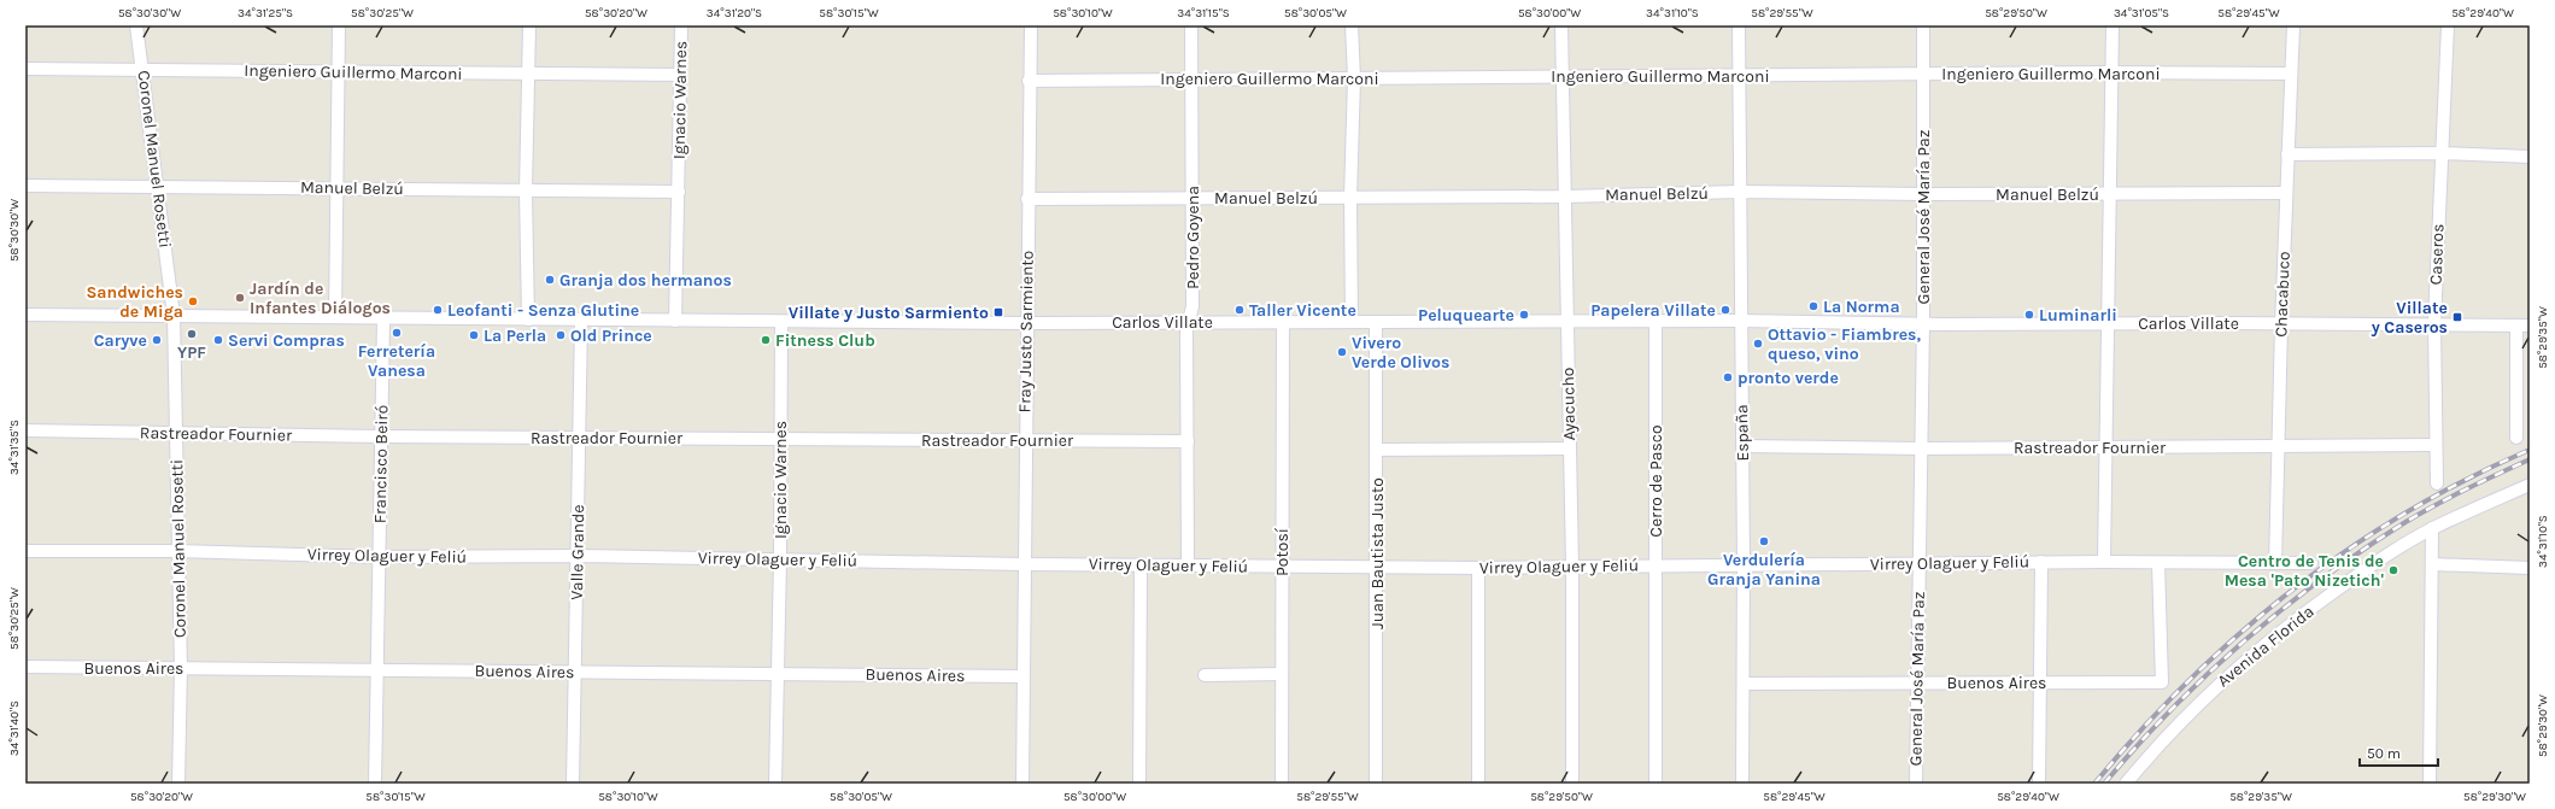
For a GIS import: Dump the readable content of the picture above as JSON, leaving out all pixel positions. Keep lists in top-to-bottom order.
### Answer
{
  "streets": {
    "street": [
      "Ingeniero Guillermo Marconi",
      "Ignacio Warnes",
      "Coronel Manuel Rosetti",
      "Manuel Belzú",
      "General José María Paz",
      "Pedro Goyena",
      "Caseros",
      "Chacabuco",
      "Carlos Villate",
      "Fray Justo Sarmiento",
      "Ayacucho",
      "España",
      "Rastreador Fournier",
      "Francisco Beiró",
      "Cerro de Pasco",
      "Valle Grande",
      "Potosí",
      "Juan Bautista Justo",
      "Virrey Olaguer y Feliú",
      "Avenida Florida",
      "Buenos Aires"
    ]
  },
  "crossings": [
    ["Ingeniero Guillermo Marconi", "Ignacio Warnes"],
    ["Ingeniero Guillermo Marconi", "Coronel Manuel Rosetti"],
    ["Ingeniero Guillermo Marconi", "General José María Paz"],
    ["Ingeniero Guillermo Marconi", "Pedro Goyena"],
    ["Ingeniero Guillermo Marconi", "Chacabuco"],
    ["Ingeniero Guillermo Marconi", "Fray Justo Sarmiento"],
    ["Ingeniero Guillermo Marconi", "Ayacucho"],
    ["Ingeniero Guillermo Marconi", "España"],
    ["Ignacio Warnes", "Manuel Belzú"],
    ["Ignacio Warnes", "Carlos Villate"],
    ["Ignacio Warnes", "Rastreador Fournier"],
    ["Ignacio Warnes", "Virrey Olaguer y Feliú"],
    ["Ignacio Warnes", "Buenos Aires"],
    ["Coronel Manuel Rosetti", "Manuel Belzú"],
    ["Coronel Manuel Rosetti", "Carlos Villate"],
    ["Coronel Manuel Rosetti", "Rastreador Fournier"],
    ["Coronel Manuel Rosetti", "Virrey Olaguer y Feliú"],
    ["Coronel Manuel Rosetti", "Buenos Aires"],
    ["Manuel Belzú", "General José María Paz"],
    ["Manuel Belzú", "Pedro Goyena"],
    ["Manuel Belzú", "Chacabuco"],
    ["Manuel Belzú", "Fray Justo Sarmiento"],
    ["Manuel Belzú", "Ayacucho"],
    ["Manuel Belzú", "España"],
    ["General José María Paz", "Carlos Villate"],
    ["General José María Paz", "Rastreador Fournier"],
    ["General José María Paz", "Virrey Olaguer y Feliú"],
    ["General José María Paz", "Buenos Aires"],
    ["Pedro Goyena", "Carlos Villate"],
    ["Pedro Goyena", "Rastreador Fournier"],
    ["Pedro Goyena", "Virrey Olaguer y Feliú"],
    ["Caseros", "Carlos Villate"],
    ["Caseros", "Rastreador Fournier"],
    ["Chacabuco", "Carlos Villate"],
    ["Chacabuco", "Rastreador Fournier"],
    ["Chacabuco", "Virrey Olaguer y Feliú"],
    ["Carlos Villate", "Fray Justo Sarmiento"],
    ["Carlos Villate", "Ayacucho"],
    ["Carlos Villate", "España"],
    ["Carlos Villate", "Francisco Beiró"],
    ["Carlos Villate", "Cerro de Pasco"],
    ["Carlos Villate", "Valle Grande"],
    ["Carlos Villate", "Potosí"],
    ["Carlos Villate", "Juan Bautista Justo"],
    ["Fray Justo Sarmiento", "Rastreador Fournier"],
    ["Fray Justo Sarmiento", "Virrey Olaguer y Feliú"],
    ["Fray Justo Sarmiento", "Buenos Aires"],
    ["Ayacucho", "Virrey Olaguer y Feliú"],
    ["España", "Rastreador Fournier"],
    ["España", "Virrey Olaguer y Feliú"],
    ["España", "Buenos Aires"],
    ["Rastreador Fournier", "Francisco Beiró"],
    ["Rastreador Fournier", "Valle Grande"],
    ["Francisco Beiró", "Virrey Olaguer y Feliú"],
    ["Francisco Beiró", "Buenos Aires"],
    ["Cerro de Pasco", "Virrey Olaguer y Feliú"],
    ["Valle Grande", "Virrey Olaguer y Feliú"],
    ["Valle Grande", "Buenos Aires"],
    ["Potosí", "Virrey Olaguer y Feliú"],
    ["Juan Bautista Justo", "Virrey Olaguer y Feliú"],
    ["Virrey Olaguer y Feliú", "Buenos Aires"]
  ],
  "places": {
    "other": [
      "Granja dos hermanos",
      "Jardín de Infantes Diálogos",
      "Sandwiches de Miga",
      "La Norma",
      "Leofanti - Senza Glutine",
      "Taller Vicente",
      "Papelera Villate",
      "Peluquearte",
      "Luminarli",
      "Ferretería Vanesa",
      "YPF",
      "La Perla",
      "Old Prince",
      "Caryve",
      "Servi Compras",
      "Fitness Club",
      "Ottavio - Fiambres, queso, vino",
      "Vivero Verde Olivos",
      "pronto verde",
      "Verdulería Granja Yanina",
      "Centro de Tenis de Mesa 'Pato Nizetich'"
    ],
    "transit": ["Villate y Justo Sarmiento", "Villate y Caseros"]
  },
  "scale_bar": "50 m",
  "coordinates": [
    "58°30'30\"W",
    "34°31'25\"S",
    "58°30'25\"W",
    "58°30'20\"W",
    "34°31'20\"S",
    "58°30'15\"W",
    "58°30'10\"W",
    "34°31'15\"S",
    "58°30'05\"W",
    "58°30'00\"W",
    "34°31'10\"S",
    "58°29'55\"W",
    "58°29'50\"W",
    "34°31'05\"S",
    "58°29'45\"W",
    "58°29'40\"W",
    "58°29'35\"W",
    "34°31'35\"S",
    "58°29'30\"W",
    "34°31'40\"S"
  ]
}
